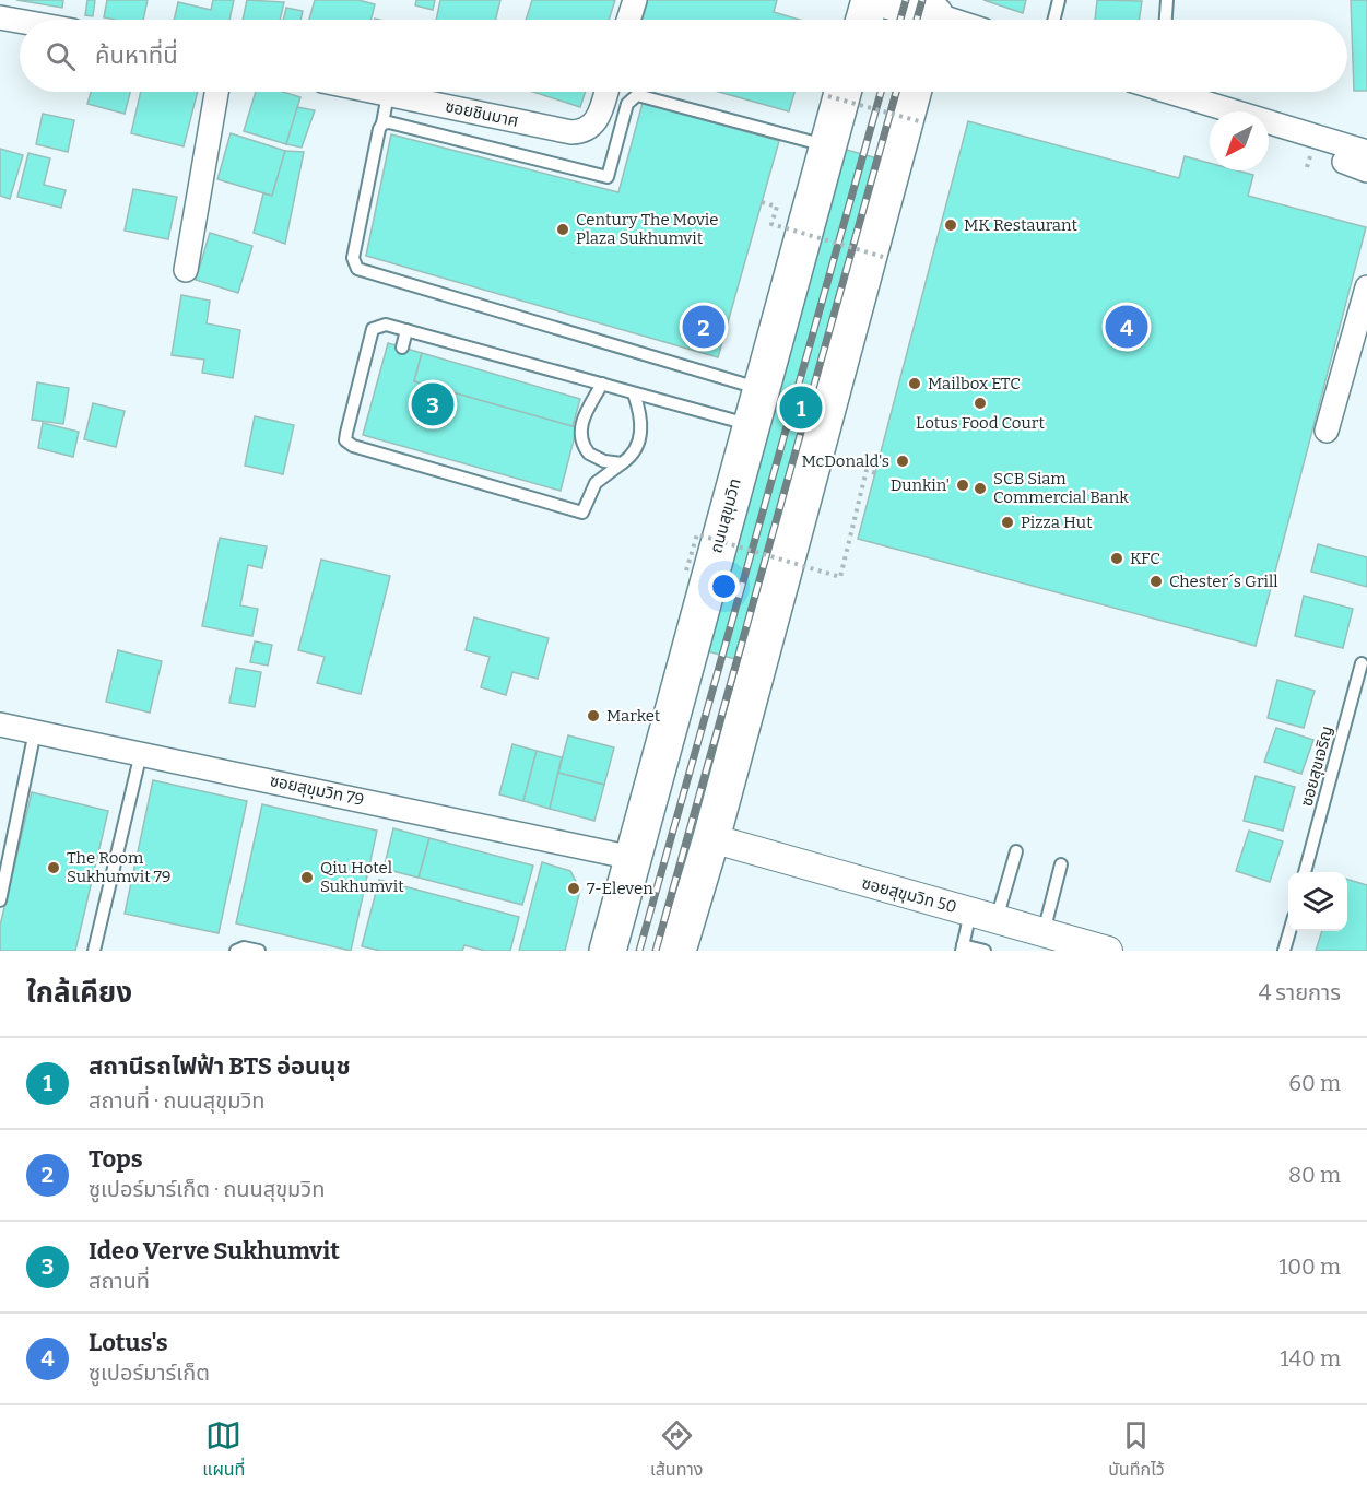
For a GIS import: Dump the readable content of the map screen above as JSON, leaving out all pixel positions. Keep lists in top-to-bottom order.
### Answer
{
  "streets": {
    "main road": ["ถนนสุขุมวิท"],
    "street": ["ซอยชินมาศ", "ซอยสุขุมวิท 79", "ซอยสุขุมวิท 50"],
    "lane": ["ซอยสุขเจริญ"]
  },
  "crossings": [
    ["ถนนสุขุมวิท", "ซอยสุขุมวิท 79"]
  ],
  "places": [
    "MK Restaurant",
    "Century The Movie Plaza Sukhumvit",
    "Mailbox ETC",
    "Lotus Food Court",
    "McDonald's",
    "Dunkin'",
    "SCB Siam Commercial Bank",
    "Pizza Hut",
    "KFC",
    "Chester´s Grill",
    "Market",
    "The Room Sukhumvit 79",
    "Qiu Hotel Sukhumvit",
    "7-Eleven"
  ],
  "north": "bottom left",
  "page": {
    "search": "ค้นหาที่นี่",
    "pins": [
      "2",
      "4",
      "3",
      "1"
    ],
    "heading": ["ใกล้เคียง", "4 รายการ"],
    "list": [
      {
        "mark": "1",
        "name": "สถานีรถไฟฟ้า BTS อ่อนนุช",
        "note": "สถานที่ · ถนนสุขุมวิท",
        "value": "60 m"
      },
      {
        "mark": "2",
        "name": "Tops",
        "note": "ซูเปอร์มาร์เก็ต · ถนนสุขุมวิท",
        "value": "80 m"
      },
      {
        "mark": "3",
        "name": "Ideo Verve Sukhumvit",
        "note": "สถานที่",
        "value": "100 m"
      },
      {
        "mark": "4",
        "name": "Lotus's",
        "note": "ซูเปอร์มาร์เก็ต",
        "value": "140 m"
      }
    ],
    "nav": ["แผนที่", "เส้นทาง", "บันทึกไว้"]
  }
}
